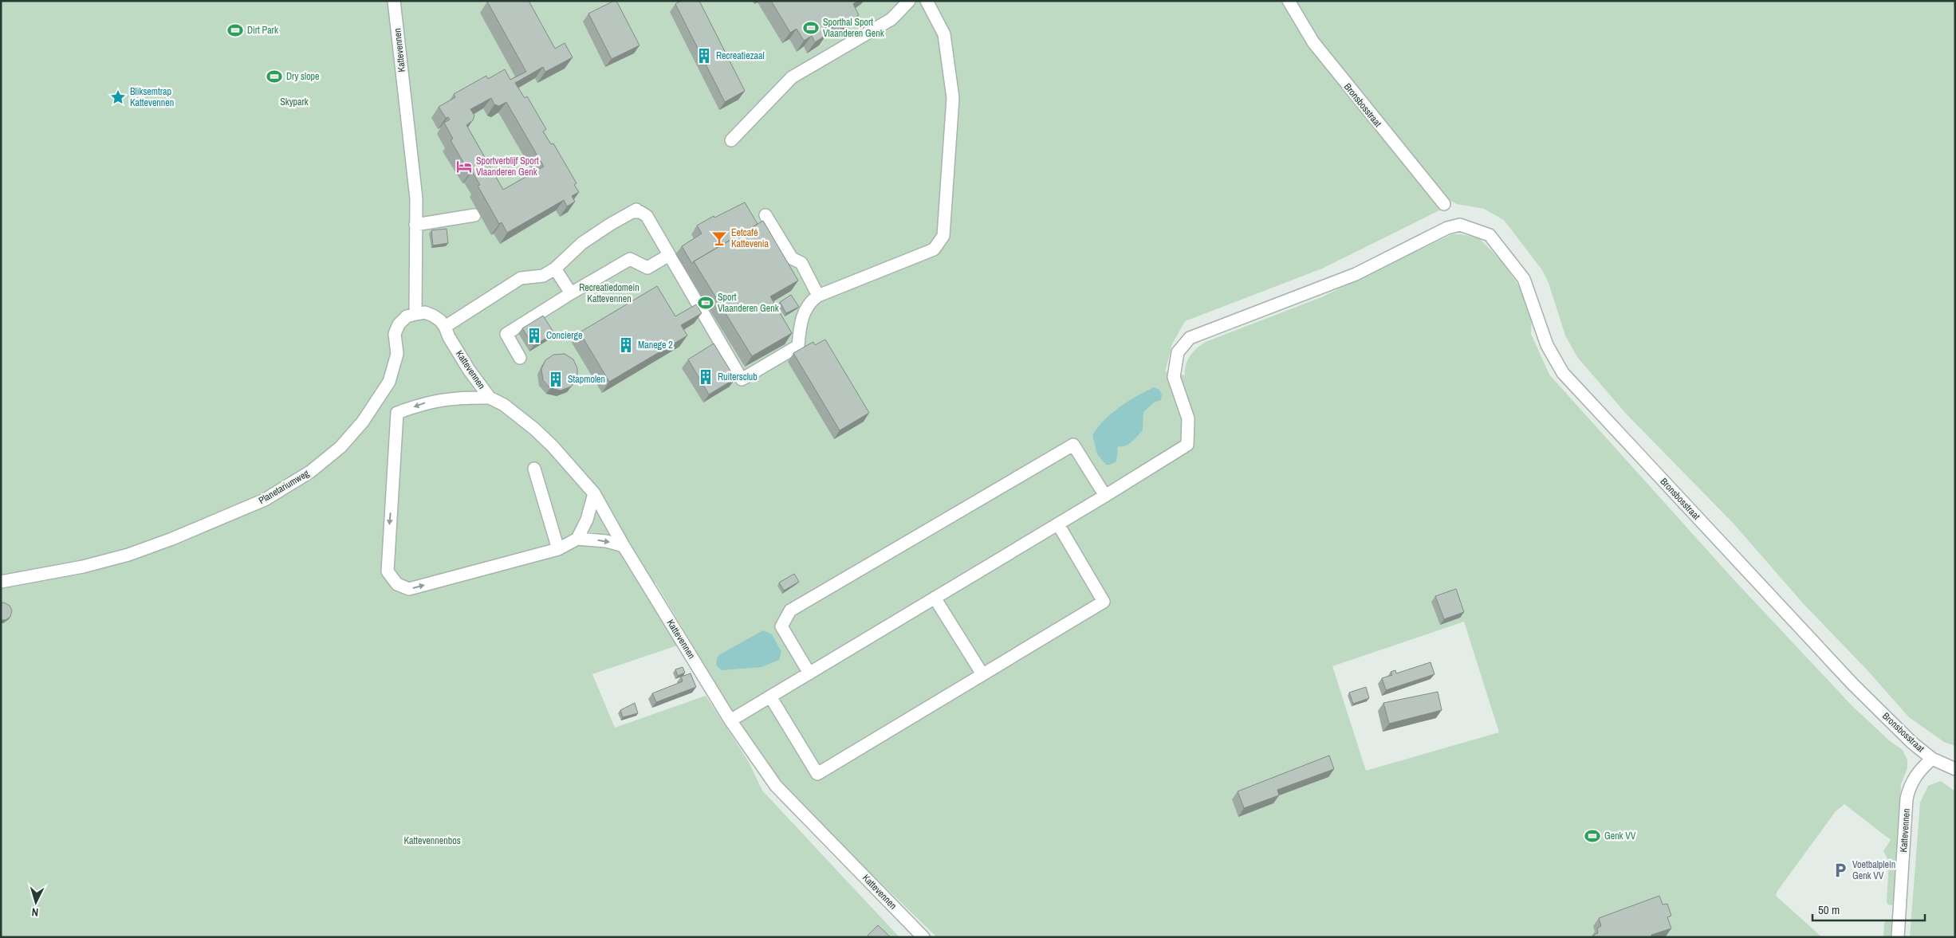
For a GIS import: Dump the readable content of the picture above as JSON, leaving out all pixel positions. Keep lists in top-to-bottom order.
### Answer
{
  "streets": {
    "street": ["Kattevennen", "Bronsbosstraat", "Planetariumweg"]
  },
  "crossings": [
    ["Kattevennen", "Bronsbosstraat"],
    ["Kattevennen", "Planetariumweg"]
  ],
  "parks": ["Skypark", "Recreatiedomein Kattevennen", "Kattevennenbos"],
  "places": {
    "sports": [
      "Sporthal Sport Vlaanderen Genk",
      "Dirt Park",
      "Dry slope",
      "Sport Vlaanderen Genk",
      "Genk VV"
    ],
    "building": [
      "Recreatiezaal",
      "Concierge",
      "Manege 2",
      "Ruitersclub",
      "Stapmolen"
    ],
    "place": ["Bliksemtrap Kattevennen"],
    "hotel": ["Sportverblijf Sport Vlaanderen Genk"],
    "bar": ["Eetcafé Kattevenia"],
    "parking": ["Voetbalplein Genk VV"]
  },
  "scale_bar": "50 m",
  "north": "bottom"
}
